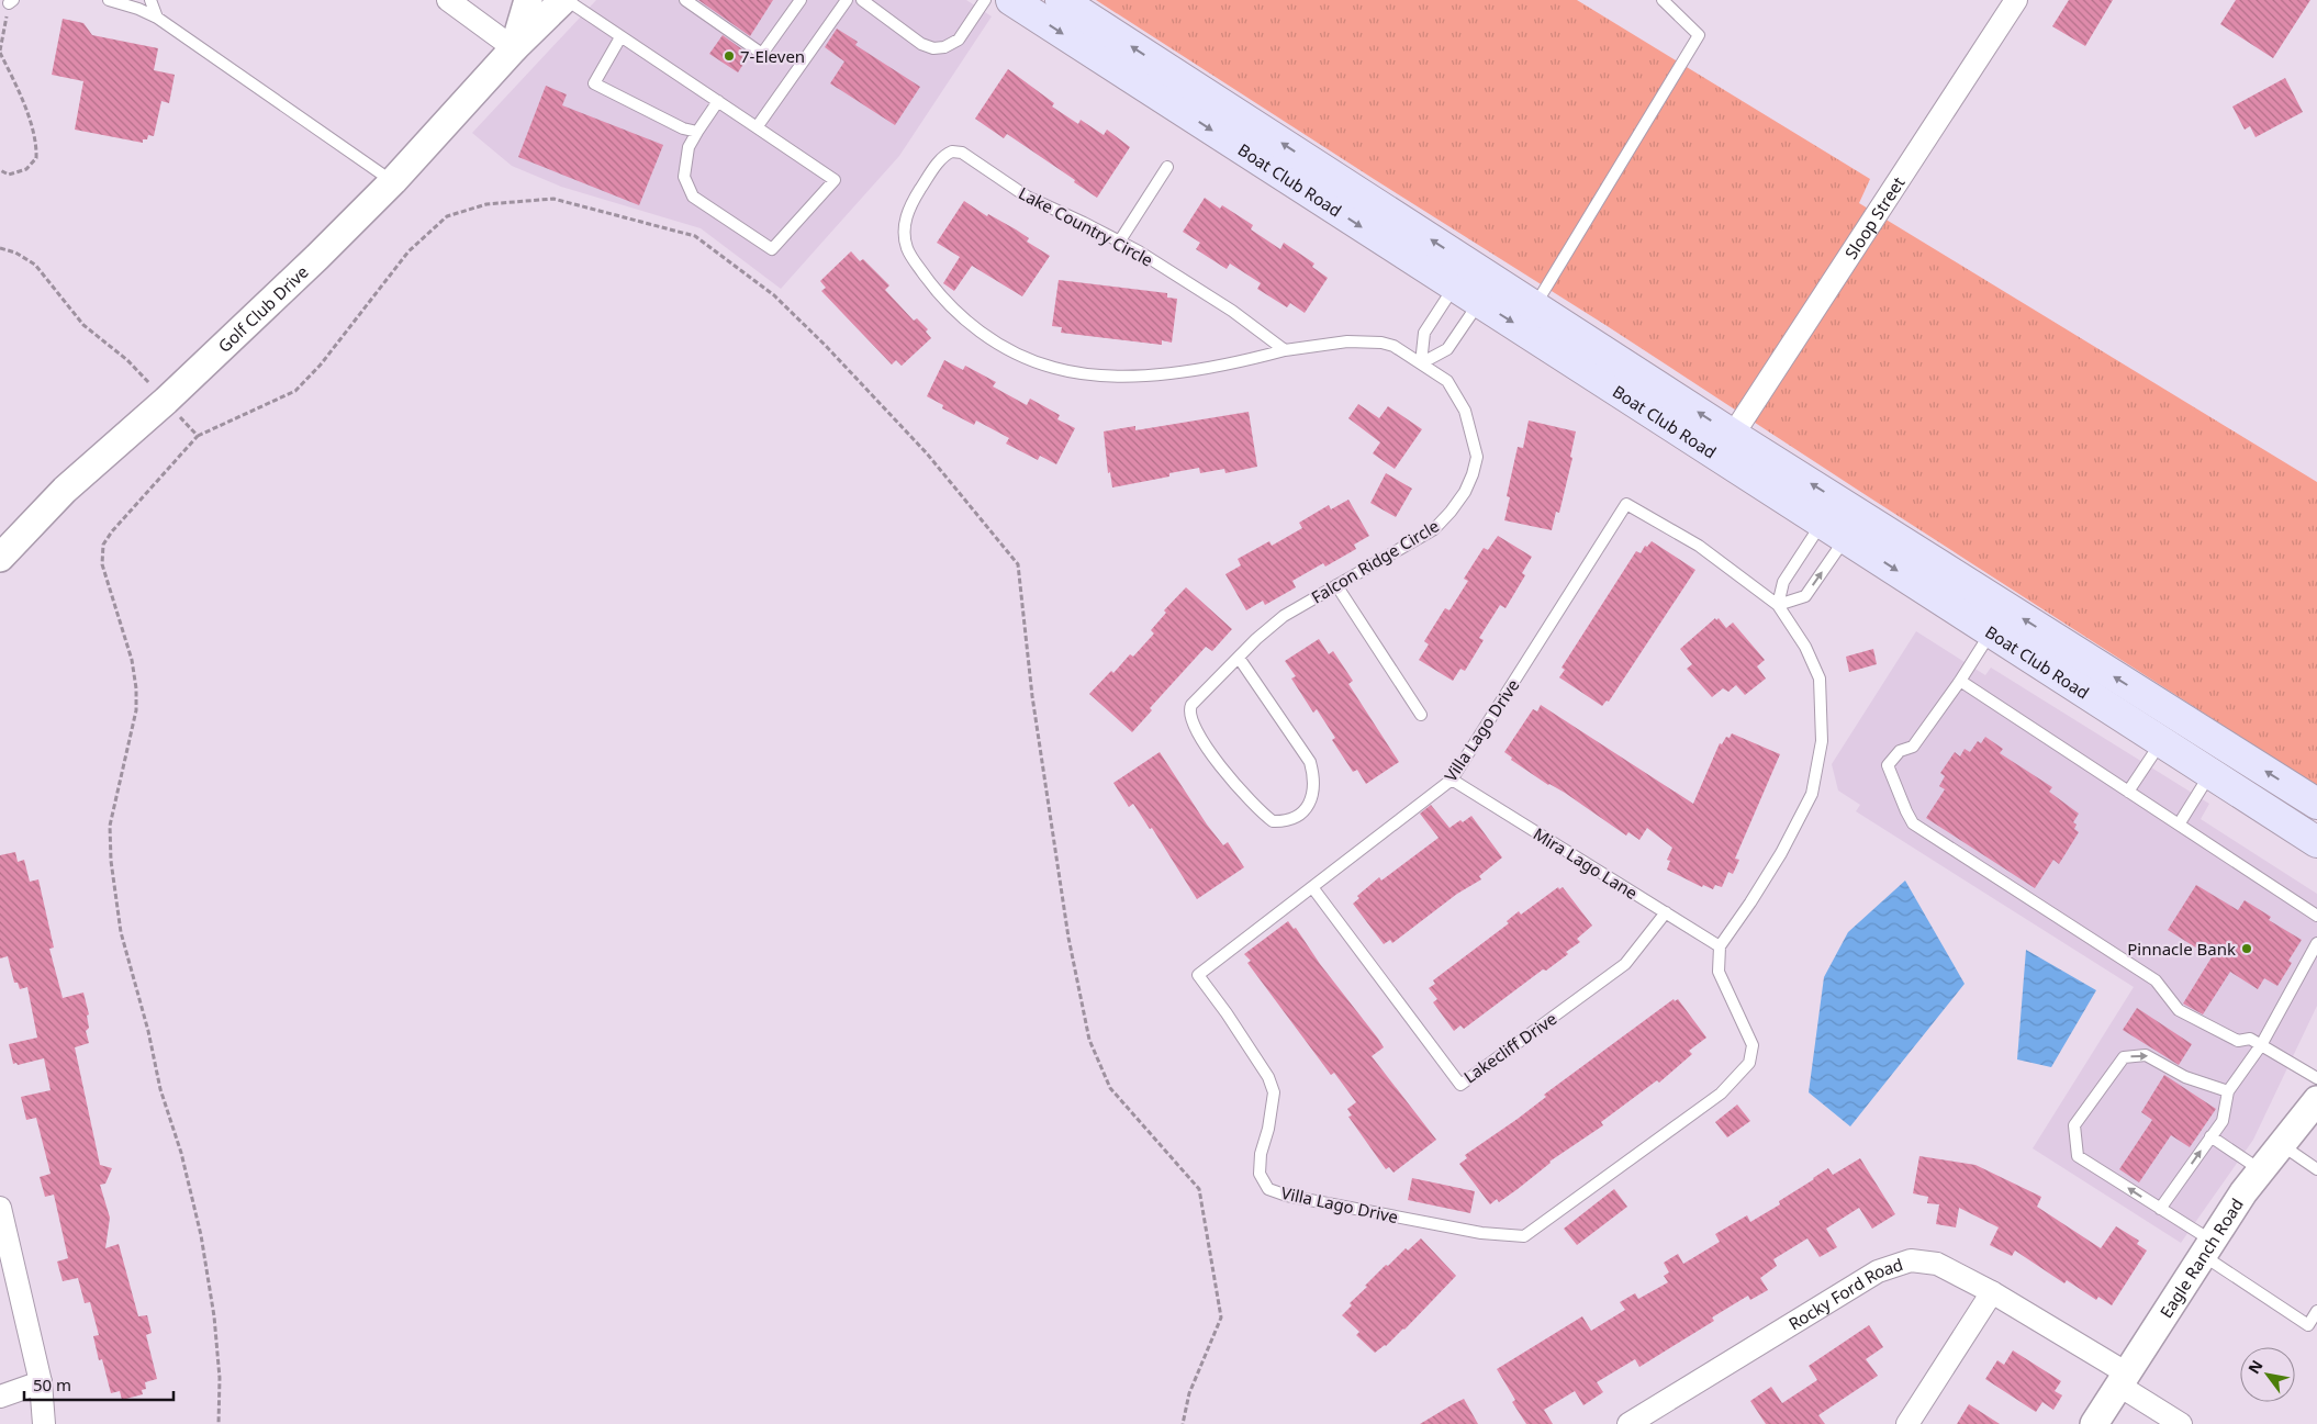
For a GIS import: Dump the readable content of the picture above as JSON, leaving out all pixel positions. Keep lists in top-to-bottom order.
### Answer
{
  "streets": {
    "main road": ["Boat Club Road"],
    "street": [
      "Sloop Street",
      "Golf Club Drive",
      "Eagle Ranch Road",
      "Rocky Ford Road"
    ],
    "lane": [
      "Lake Country Circle",
      "Falcon Ridge Circle",
      "Villa Lago Drive",
      "Mira Lago Lane",
      "Lakecliff Drive"
    ]
  },
  "crossings": [
    ["Boat Club Road", "Sloop Street"],
    ["Lake Country Circle", "Falcon Ridge Circle"],
    ["Villa Lago Drive", "Mira Lago Lane"],
    ["Villa Lago Drive", "Lakecliff Drive"],
    ["Mira Lago Lane", "Lakecliff Drive"],
    ["Eagle Ranch Road", "Rocky Ford Road"]
  ],
  "places": ["7-Eleven", "Pinnacle Bank"],
  "scale_bar": "50 m",
  "north": "top left"
}
